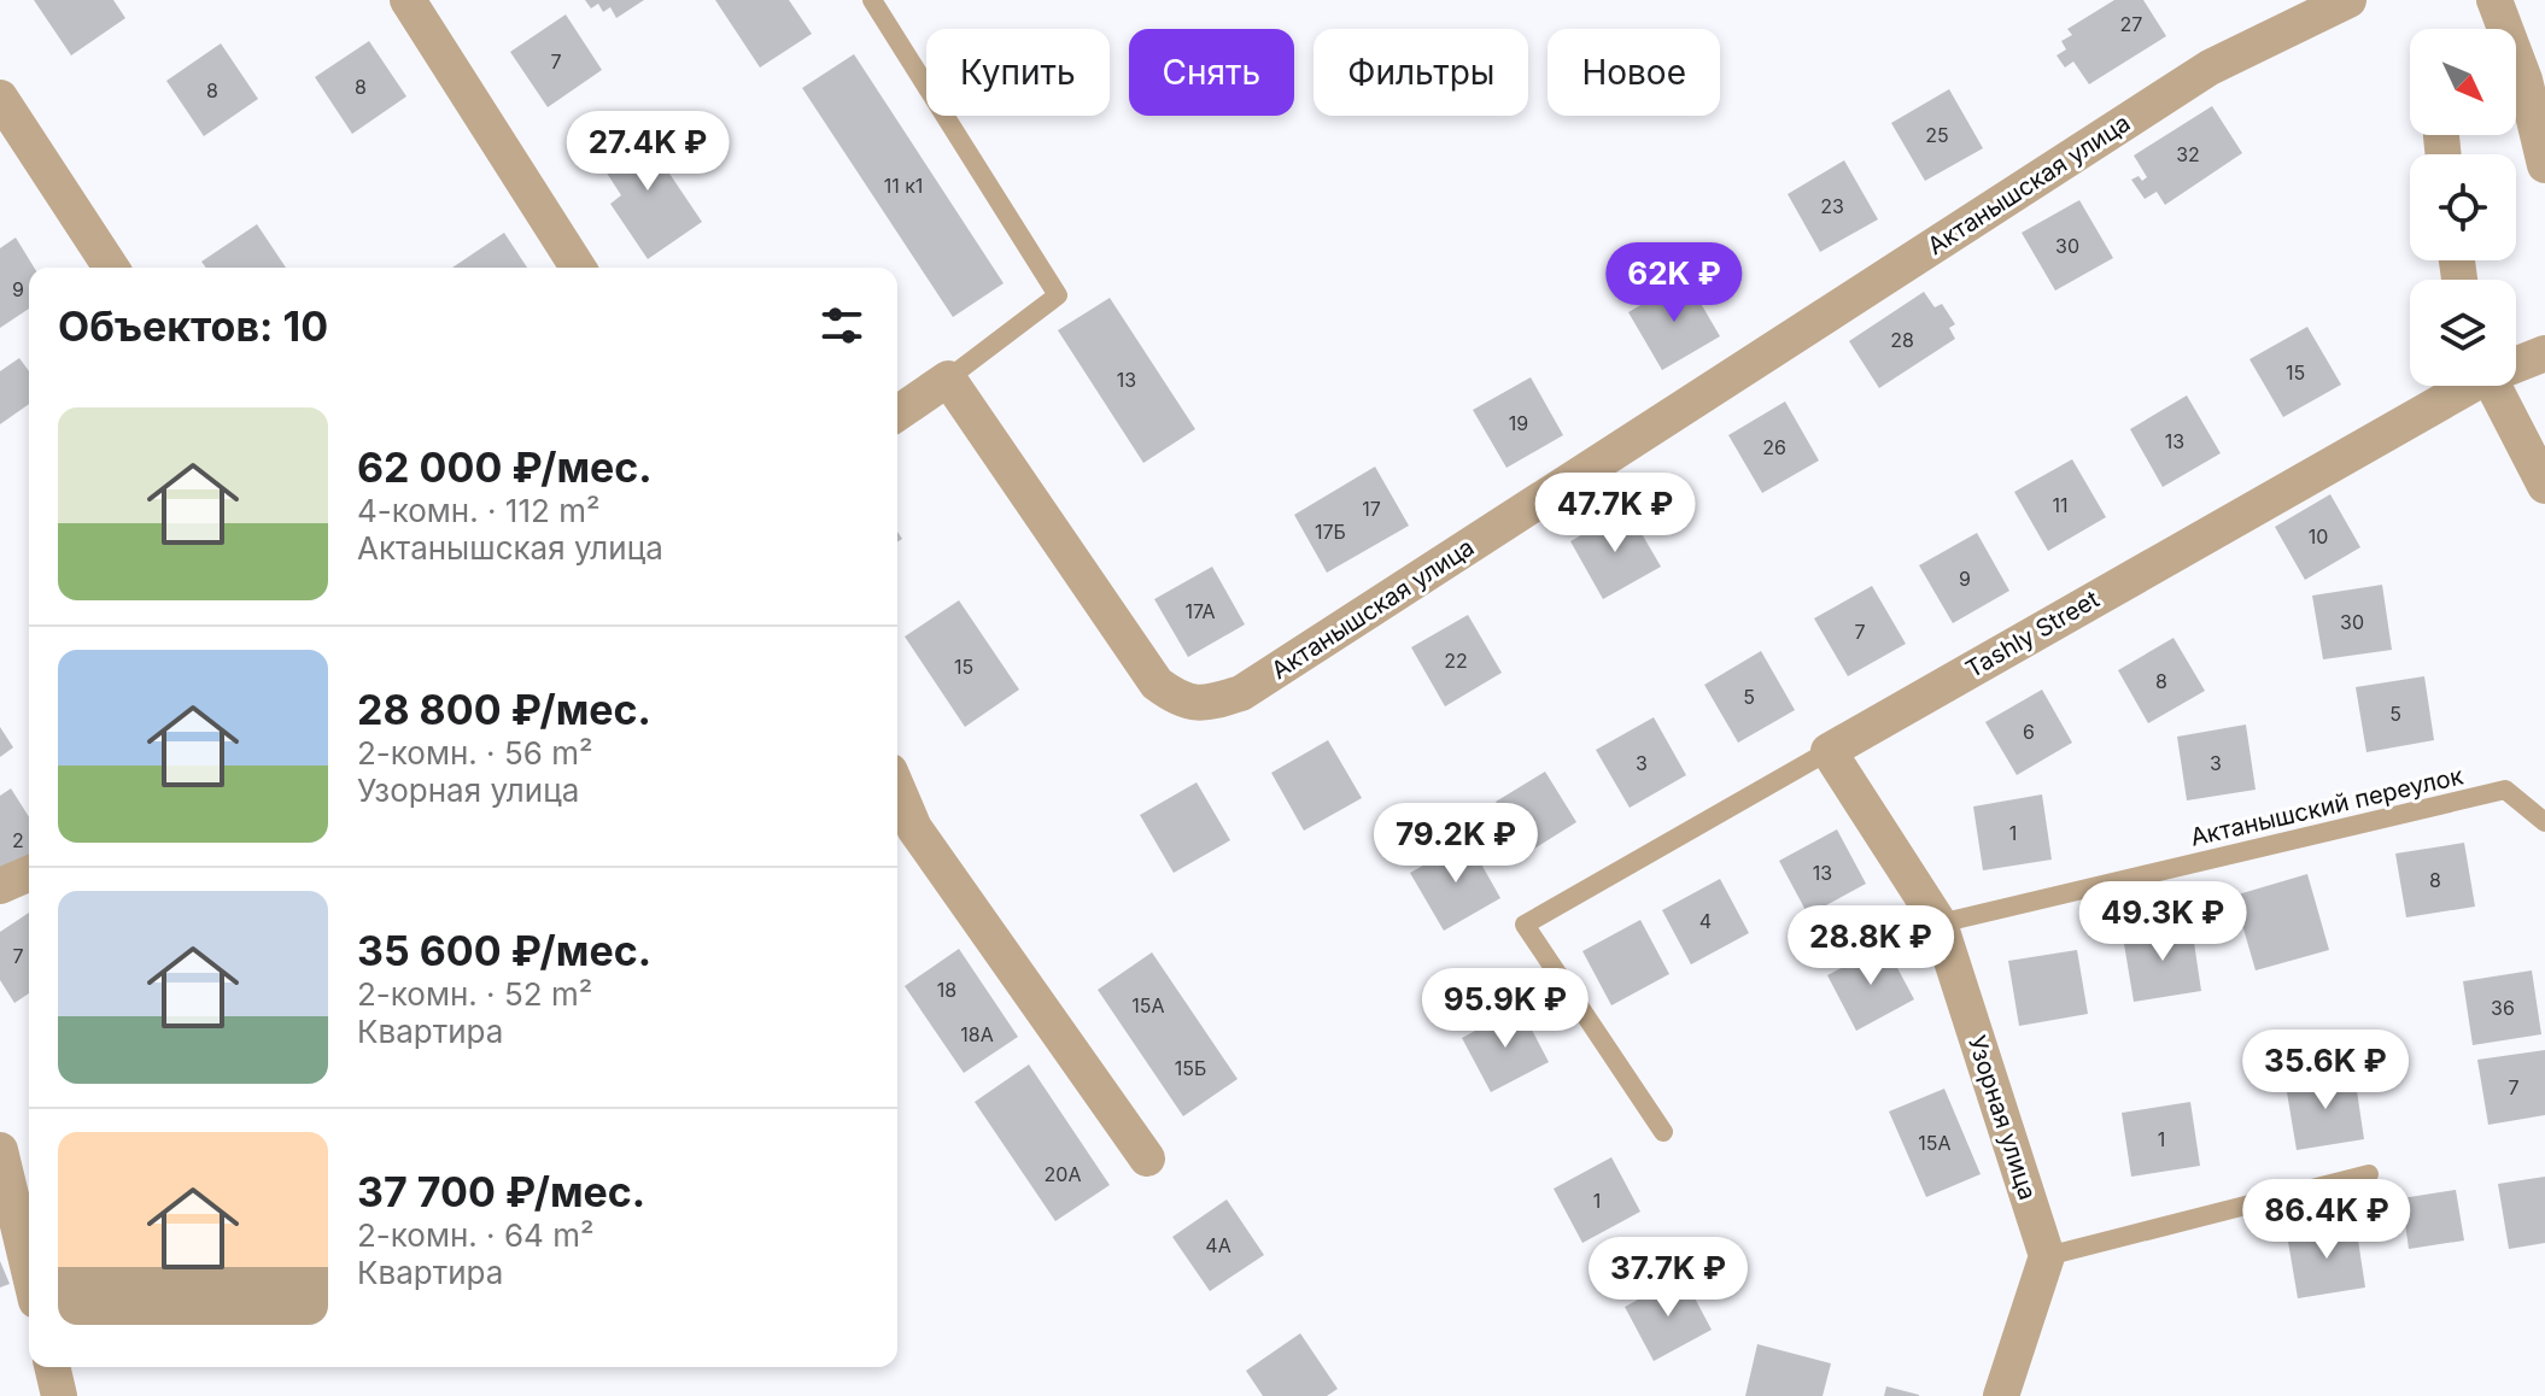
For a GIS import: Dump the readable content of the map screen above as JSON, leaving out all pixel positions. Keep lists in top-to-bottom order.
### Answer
{
  "streets": {
    "street": ["Актанышская улица", "Tashly Street", "Узорная улица"],
    "lane": ["Актанышский переулок"]
  },
  "crossings": [
    ["Tashly Street", "Узорная улица"],
    ["Актанышский переулок", "Узорная улица"]
  ],
  "house_numbers": [
    "27",
    "7",
    "8",
    "8",
    "25",
    "32",
    "11 к1",
    "23",
    "30",
    "9",
    "28",
    "15",
    "13",
    "19",
    "13",
    "26",
    "11",
    "17",
    "17Б",
    "10",
    "9",
    "17А",
    "30",
    "7",
    "22",
    "15",
    "8",
    "5",
    "5",
    "6",
    "3",
    "3",
    "1",
    "2",
    "13",
    "8",
    "4",
    "7",
    "18",
    "15А",
    "36",
    "18А",
    "15Б",
    "7",
    "1",
    "15А",
    "20А",
    "1",
    "4А"
  ],
  "north": "bottom right",
  "page": {
    "chip": [
      "Купить",
      "Снять",
      "Фильтры",
      "Новое"
    ],
    "price": [
      "27.4K ₽",
      "62K ₽",
      "47.7K ₽",
      "79.2K ₽",
      "49.3K ₽",
      "28.8K ₽",
      "95.9K ₽",
      "35.6K ₽",
      "86.4K ₽",
      "37.7K ₽"
    ],
    "heading": "Объектов: 10",
    "list": [
      {
        "name": "62 000 ₽/мес.",
        "note": "4-комн. · 112 m² · Актанышская улица"
      },
      {
        "name": "28 800 ₽/мес.",
        "note": "2-комн. · 56 m² · Узорная улица"
      },
      {
        "name": "35 600 ₽/мес.",
        "note": "2-комн. · 52 m² · Квартира"
      },
      {
        "name": "37 700 ₽/мес.",
        "note": "2-комн. · 64 m² · Квартира"
      }
    ]
  }
}
